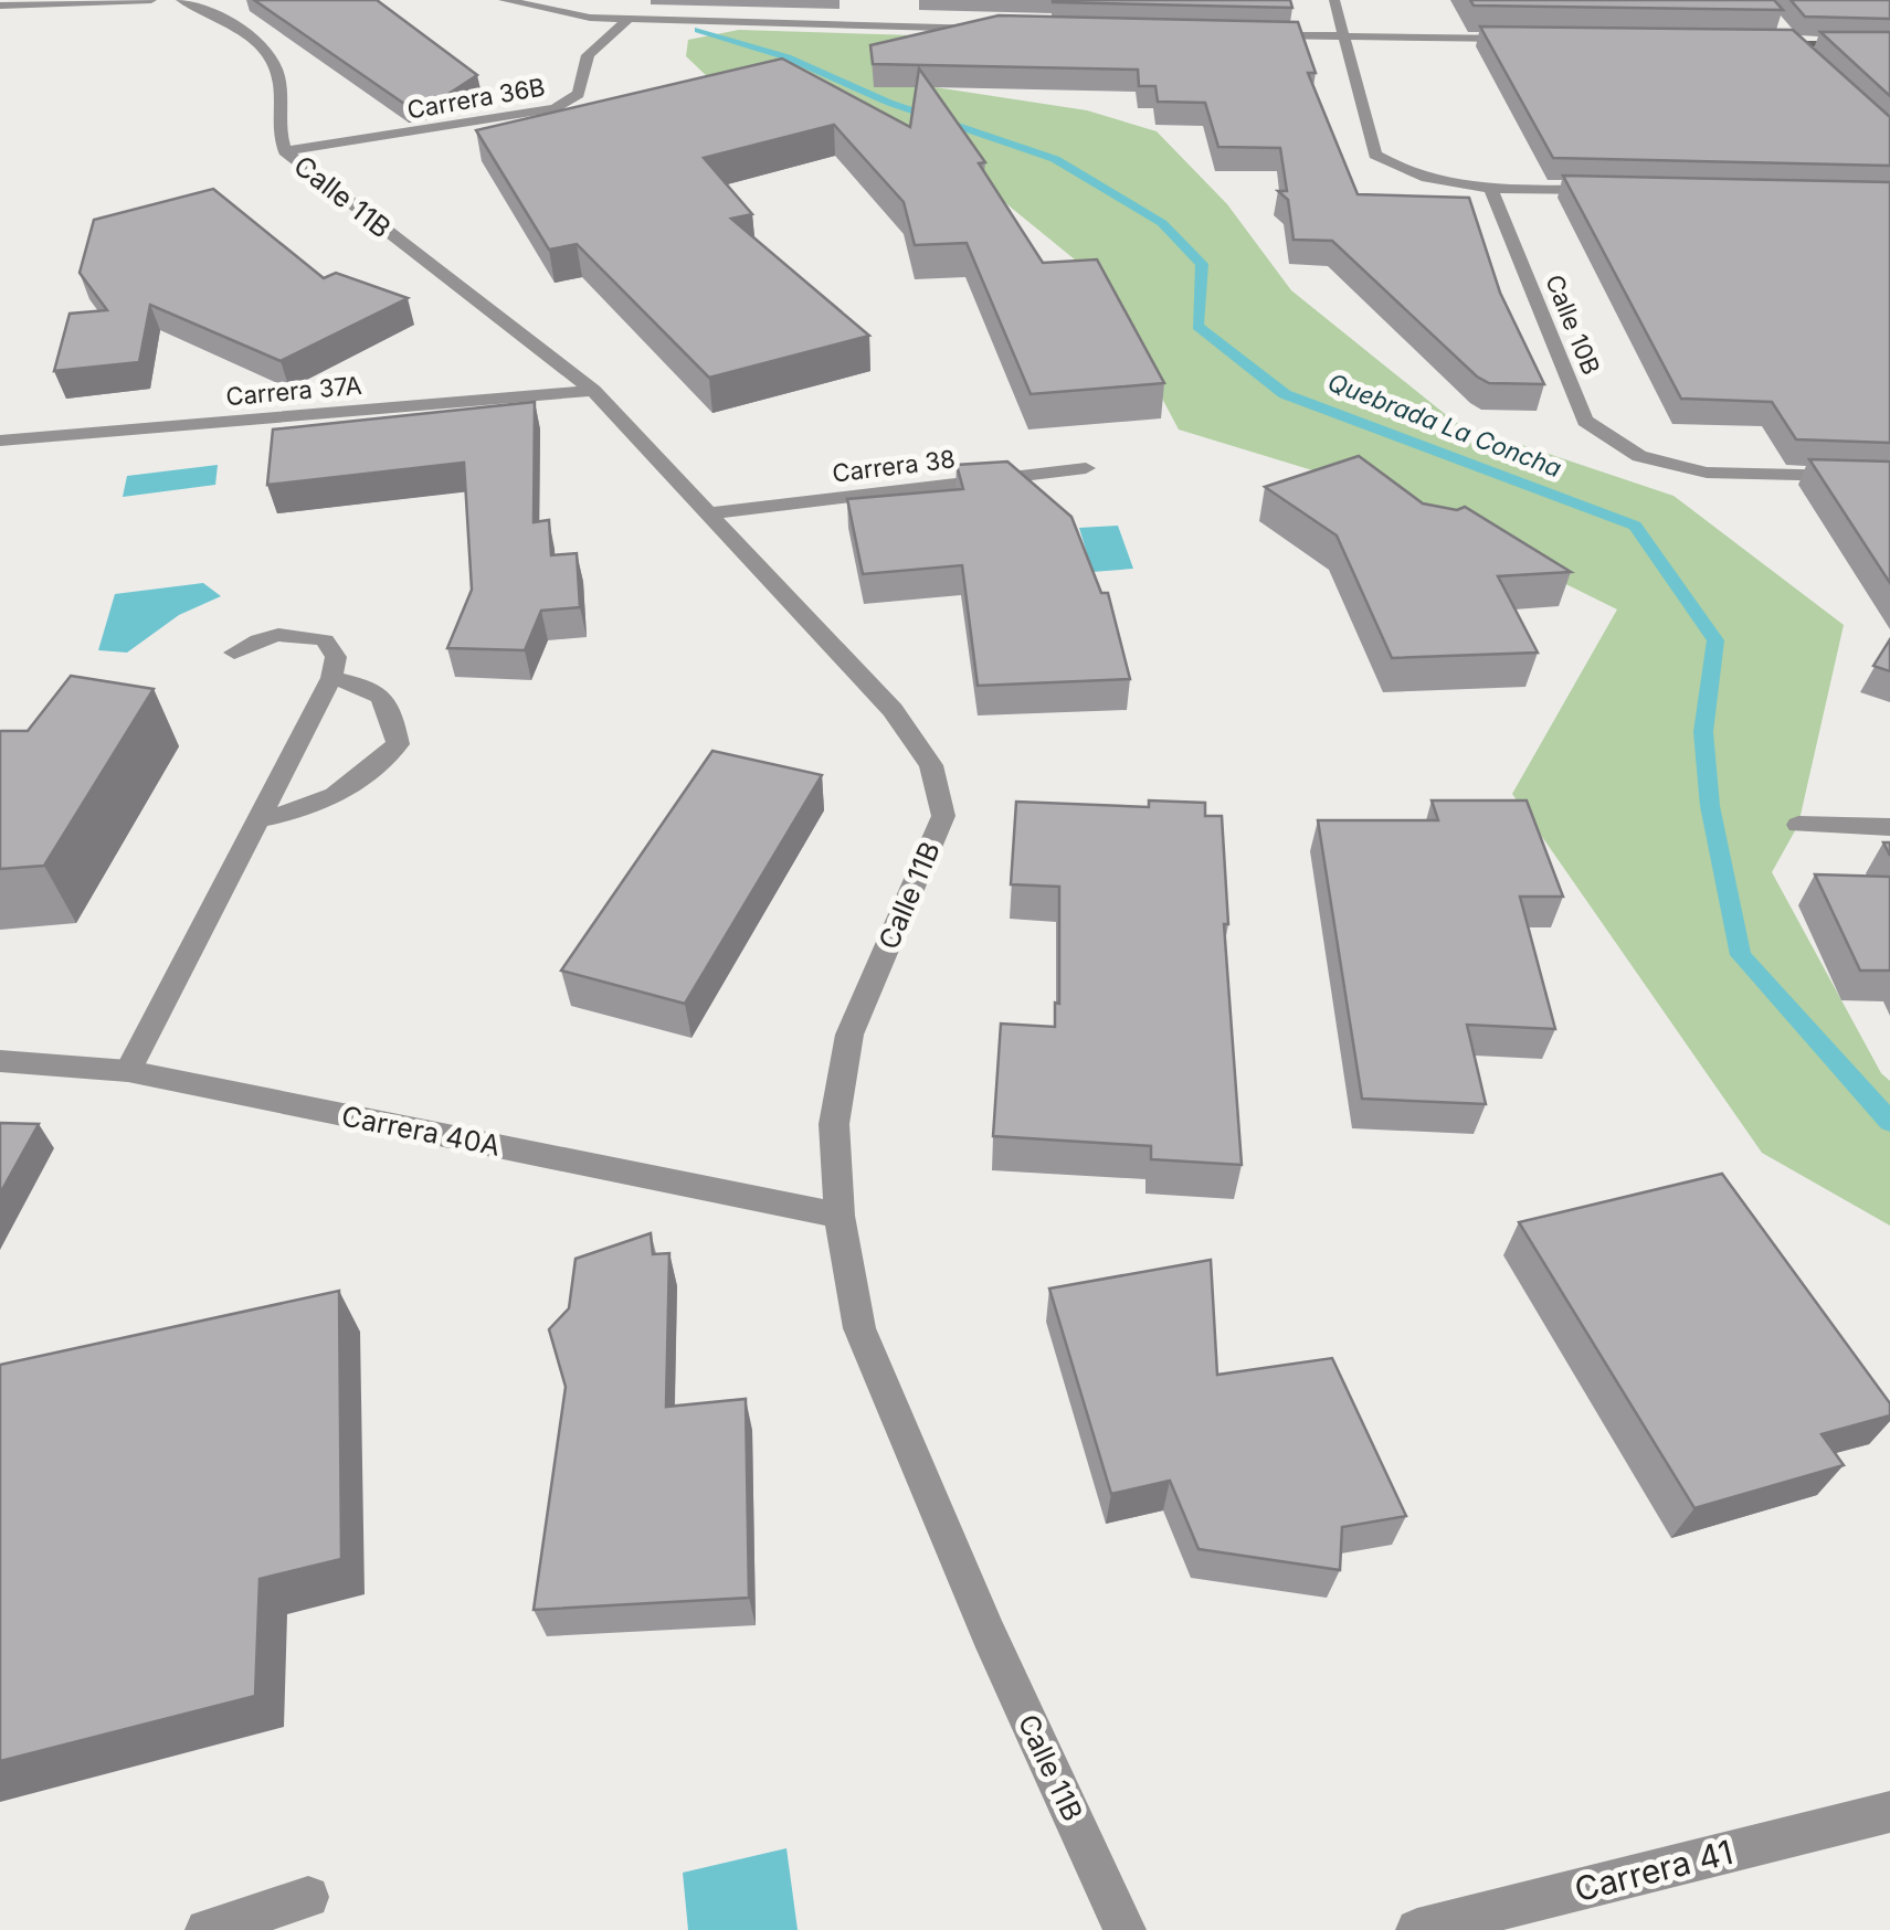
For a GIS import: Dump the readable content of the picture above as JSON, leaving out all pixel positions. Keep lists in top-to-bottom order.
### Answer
{
  "streets": {
    "street": [
      "Carrera 36B",
      "Calle 11B",
      "Calle 10B",
      "Carrera 37A",
      "Carrera 38",
      "Carrera 40A",
      "Carrera 41"
    ]
  },
  "crossings": [
    ["Carrera 36B", "Calle 11B"],
    ["Calle 11B", "Carrera 37A"],
    ["Calle 11B", "Carrera 38"],
    ["Calle 11B", "Carrera 40A"]
  ],
  "water": ["Quebrada La Concha"]
}
